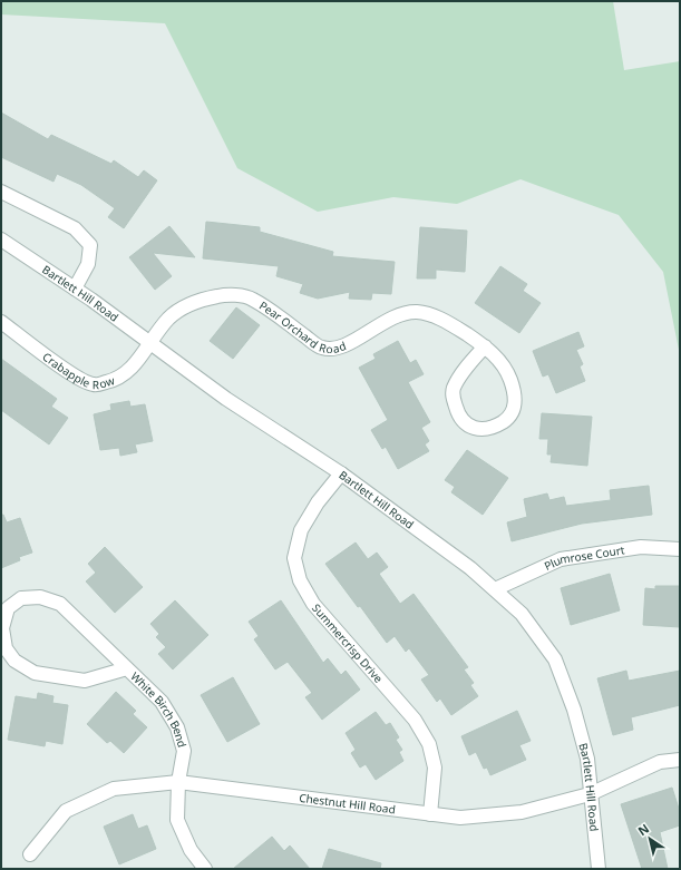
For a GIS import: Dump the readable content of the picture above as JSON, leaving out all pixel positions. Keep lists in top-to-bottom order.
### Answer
{
  "streets": {
    "street": [
      "Bartlett Hill Road",
      "Pear Orchard Road",
      "Crabapple Row",
      "Plumrose Court",
      "Summercrisp Drive",
      "White Birch Bend",
      "Chestnut Hill Road"
    ]
  },
  "crossings": [
    ["Bartlett Hill Road", "Pear Orchard Road"],
    ["Bartlett Hill Road", "Crabapple Row"],
    ["Bartlett Hill Road", "Plumrose Court"],
    ["Bartlett Hill Road", "Summercrisp Drive"],
    ["Bartlett Hill Road", "Chestnut Hill Road"],
    ["Pear Orchard Road", "Crabapple Row"],
    ["Summercrisp Drive", "Chestnut Hill Road"],
    ["White Birch Bend", "Chestnut Hill Road"]
  ],
  "north": "top left"
}
